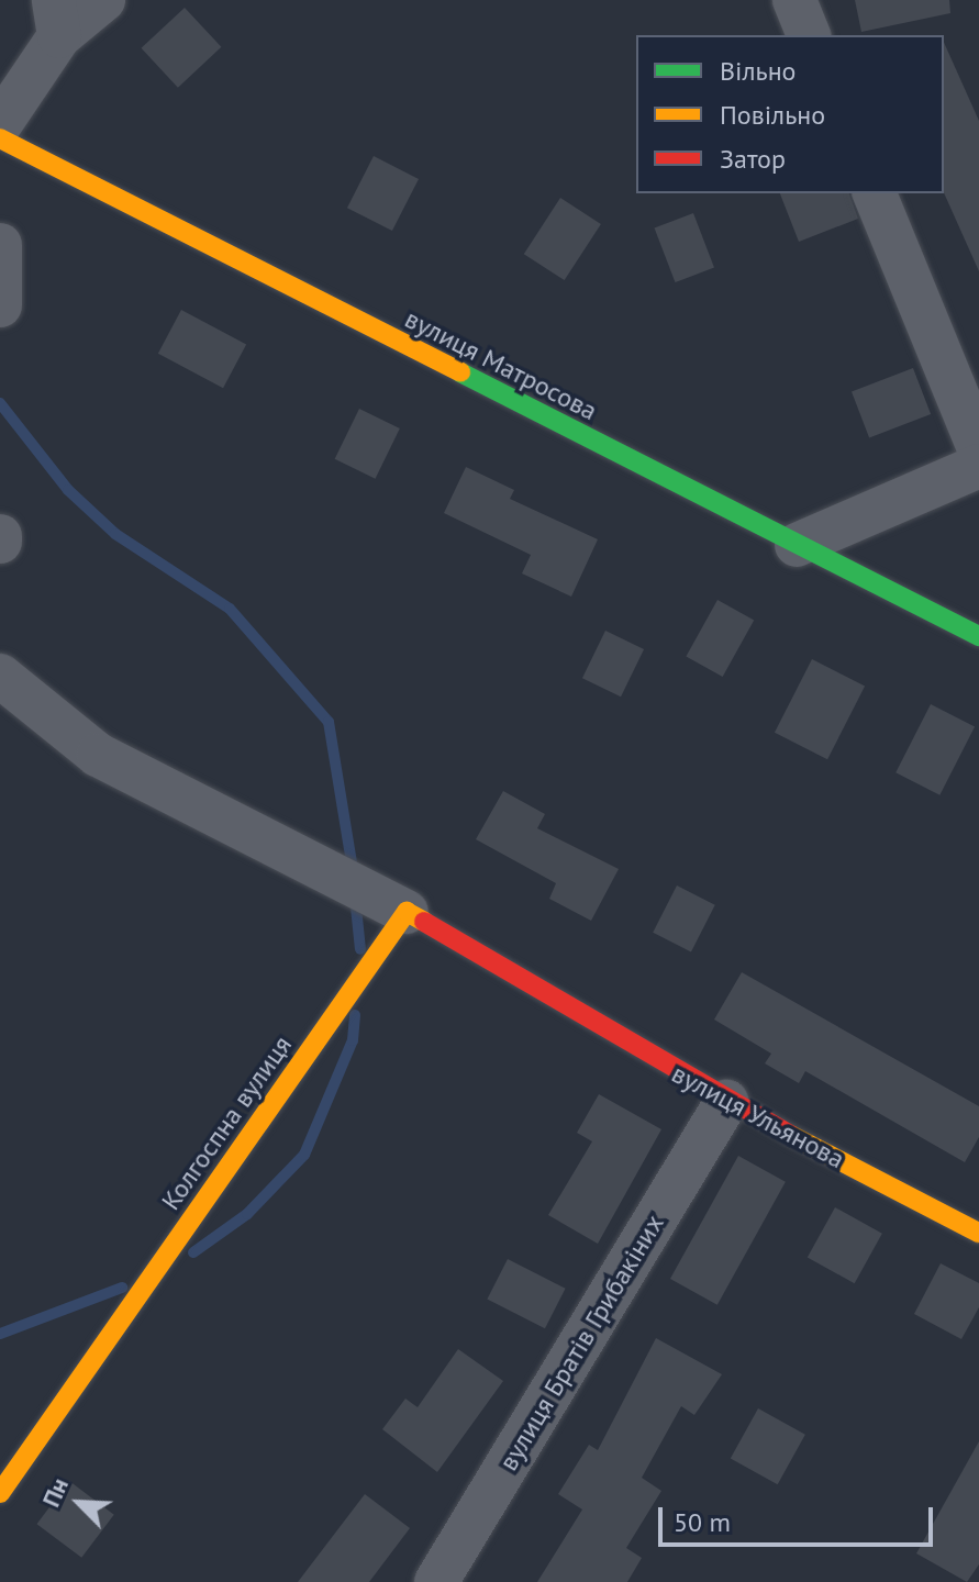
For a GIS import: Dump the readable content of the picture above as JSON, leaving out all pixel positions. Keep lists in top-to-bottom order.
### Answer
{
  "streets": {
    "street": [
      "вулиця Матросова",
      "вулиця Ульянова",
      "Колгоспна вулиця",
      "вулиця Братів Грибакіних"
    ]
  },
  "crossings": [
    ["вулиця Ульянова", "Колгоспна вулиця"],
    ["вулиця Ульянова", "вулиця Братів Грибакіних"]
  ],
  "legend": ["Вільно", "Повільно", "Затор"],
  "scale_bar": "50 m",
  "north": "top left"
}
